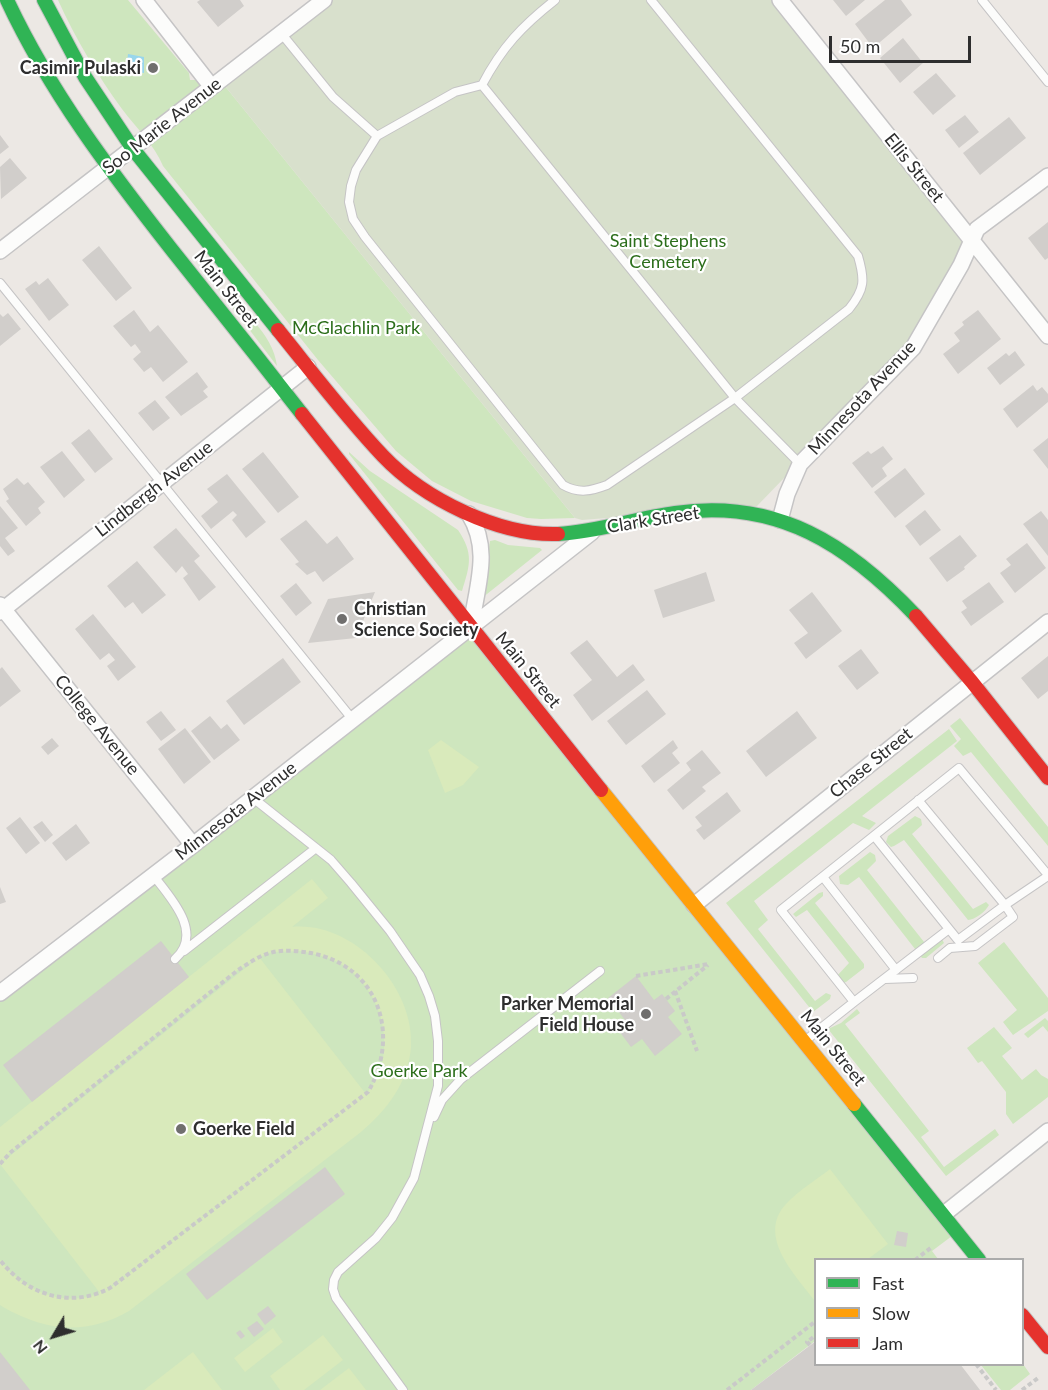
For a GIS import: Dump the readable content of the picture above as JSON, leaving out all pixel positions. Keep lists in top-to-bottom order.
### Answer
{
  "streets": {
    "main road": ["Main Street", "Clark Street"],
    "street": [
      "Soo Marie Avenue",
      "Ellis Street",
      "Minnesota Avenue",
      "Lindbergh Avenue",
      "College Avenue",
      "Chase Street"
    ]
  },
  "crossings": [
    ["Soo Marie Avenue", "Main Street"],
    ["Soo Marie Avenue", "Clark Street"],
    ["Ellis Street", "Minnesota Avenue"],
    ["Main Street", "Minnesota Avenue"],
    ["Main Street", "Lindbergh Avenue"],
    ["Main Street", "Chase Street"],
    ["Minnesota Avenue", "Clark Street"],
    ["Minnesota Avenue", "College Avenue"],
    ["Lindbergh Avenue", "Clark Street"],
    ["Lindbergh Avenue", "College Avenue"],
    ["Clark Street", "Chase Street"]
  ],
  "parks": ["Saint Stephens Cemetery", "McGlachlin Park", "Goerke Park"],
  "places": [
    "Casimir Pulaski",
    "Christian Science Society",
    "Parker Memorial Field House",
    "Goerke Field"
  ],
  "legend": ["Fast", "Slow", "Jam"],
  "scale_bar": "50 m",
  "north": "bottom left"
}
